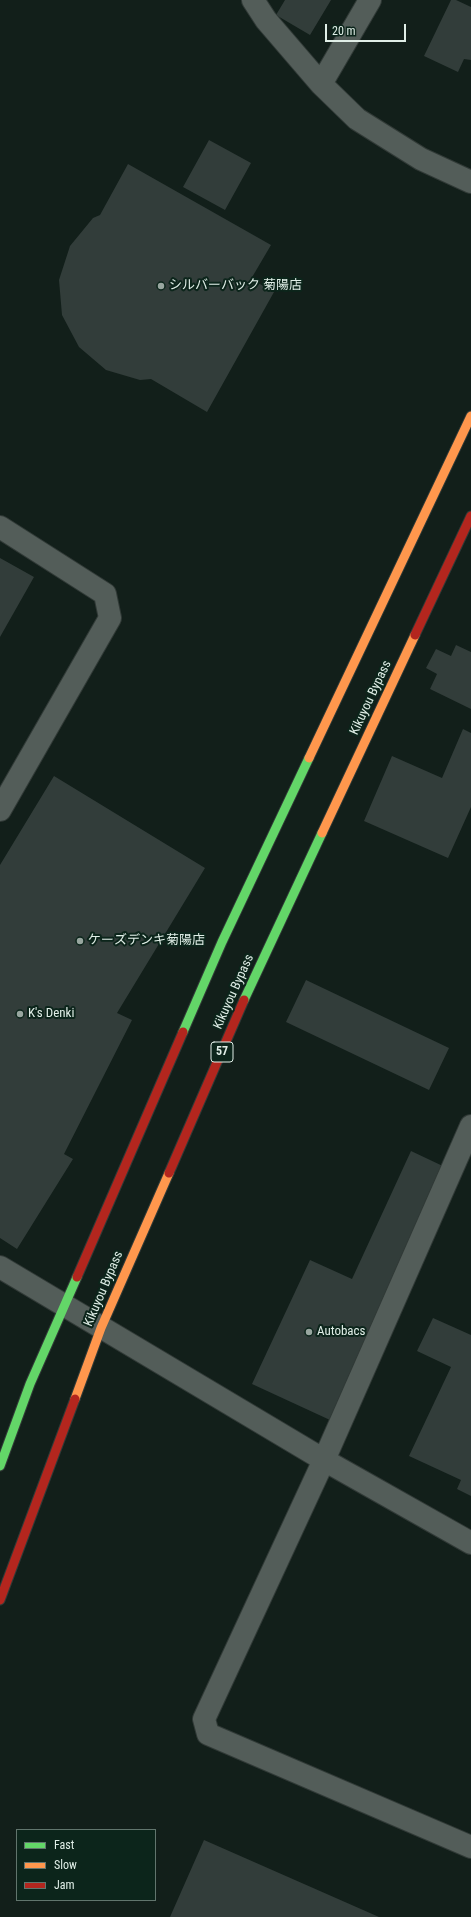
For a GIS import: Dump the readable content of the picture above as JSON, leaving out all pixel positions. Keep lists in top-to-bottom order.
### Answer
{
  "streets": {
    "highway": ["Kikuyou Bypass", "57"]
  },
  "places": [
    "シルバーバック 菊陽店",
    "ケーズデンキ菊陽店",
    "K's Denki",
    "Autobacs"
  ],
  "legend": ["Fast", "Slow", "Jam"],
  "scale_bar": "20 m"
}
